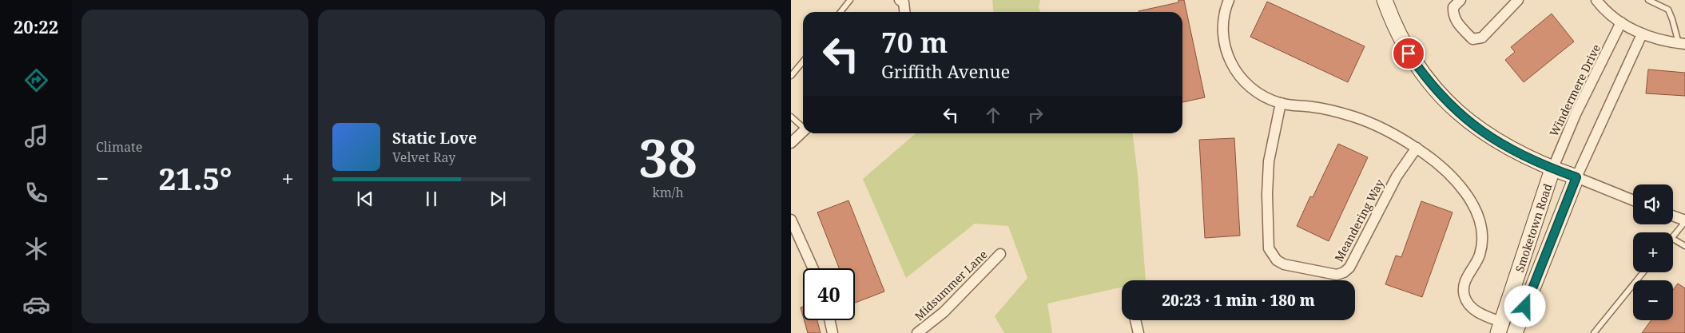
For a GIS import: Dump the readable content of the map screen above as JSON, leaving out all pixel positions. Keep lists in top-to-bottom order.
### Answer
{
  "streets": {
    "street": [
      "Windermere Drive",
      "Meandering Way",
      "Smoketown Road",
      "Midsummer Lane"
    ]
  },
  "crossings": [
    ["Windermere Drive", "Smoketown Road"]
  ],
  "page": {
    "tabs": "20:22",
    "tile": [
      "Climate",
      ["38", "km/h"]
    ],
    "turn": ["70 m", "Griffith Avenue"],
    "song": ["Static Love", "Velvet Ray"],
    "heat": ["−", "21.5°", "+"],
    "map_buttons": ["+", "−"],
    "limit": "40",
    "trip": "20:23 · 1 min · 180 m"
  }
}
